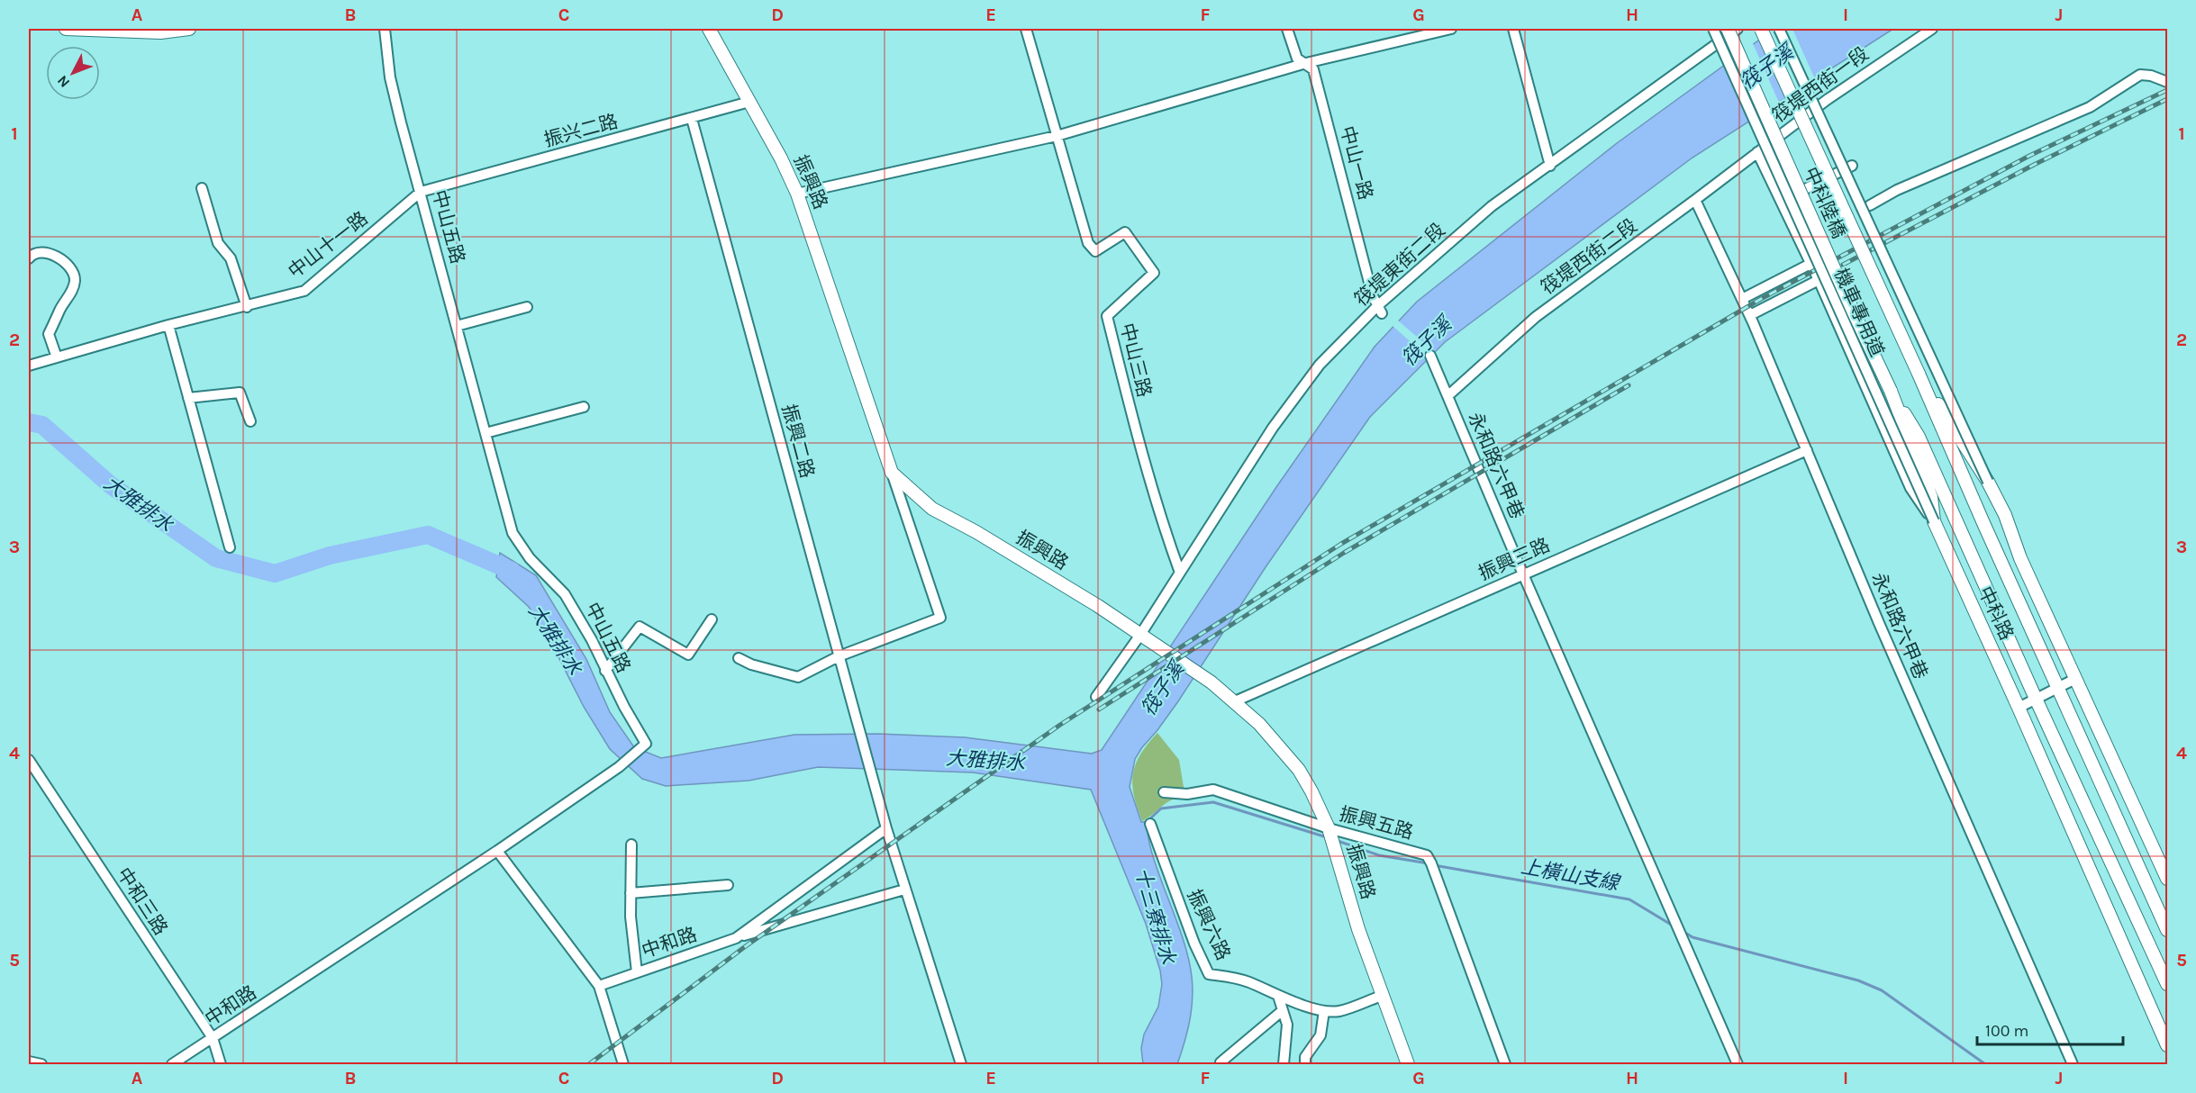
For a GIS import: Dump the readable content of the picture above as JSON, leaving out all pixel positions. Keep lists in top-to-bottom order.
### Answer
{
  "streets": {
    "street": [
      "筏堤西街一段",
      "振兴二路",
      "中山一路",
      "振興路",
      "中科陸橋",
      "中山五路",
      "中山十一路",
      "筏堤西街二段",
      "筏堤東街二段",
      "機車專用道",
      "中山三路",
      "振興二路",
      "永和路六甲巷",
      "振興三路",
      "中科路",
      "振興五路",
      "中和三路",
      "振興六路",
      "中和路"
    ]
  },
  "crossings": [
    ["筏堤西街一段", "筏堤西街二段"],
    ["筏堤西街一段", "中科路"],
    ["振兴二路", "振興路"],
    ["振兴二路", "中山五路"],
    ["振兴二路", "中山十一路"],
    ["振兴二路", "振興二路"],
    ["中山一路", "筏堤東街二段"],
    ["振興路", "振興三路"],
    ["振興路", "振興五路"],
    ["振興路", "振興六路"],
    ["中科陸橋", "中科路"],
    ["中山五路", "中山十一路"],
    ["中山五路", "中和路"],
    ["筏堤西街二段", "永和路六甲巷"],
    ["筏堤西街二段", "中科路"],
    ["筏堤東街二段", "中山三路"],
    ["機車專用道", "中科路"],
    ["振興二路", "中和路"],
    ["永和路六甲巷", "振興三路"],
    ["中和三路", "中和路"]
  ],
  "water": [
    "筏子溪",
    "大雅排水",
    "上橫山支線",
    "十三寮排水"
  ],
  "scale_bar": "100 m",
  "north": "bottom left",
  "grid": {
    "columns": [
      "A",
      "B",
      "C",
      "D",
      "E",
      "F",
      "G",
      "H",
      "I",
      "J"
    ],
    "rows": [
      "1",
      "2",
      "3",
      "4",
      "5"
    ]
  }
}
